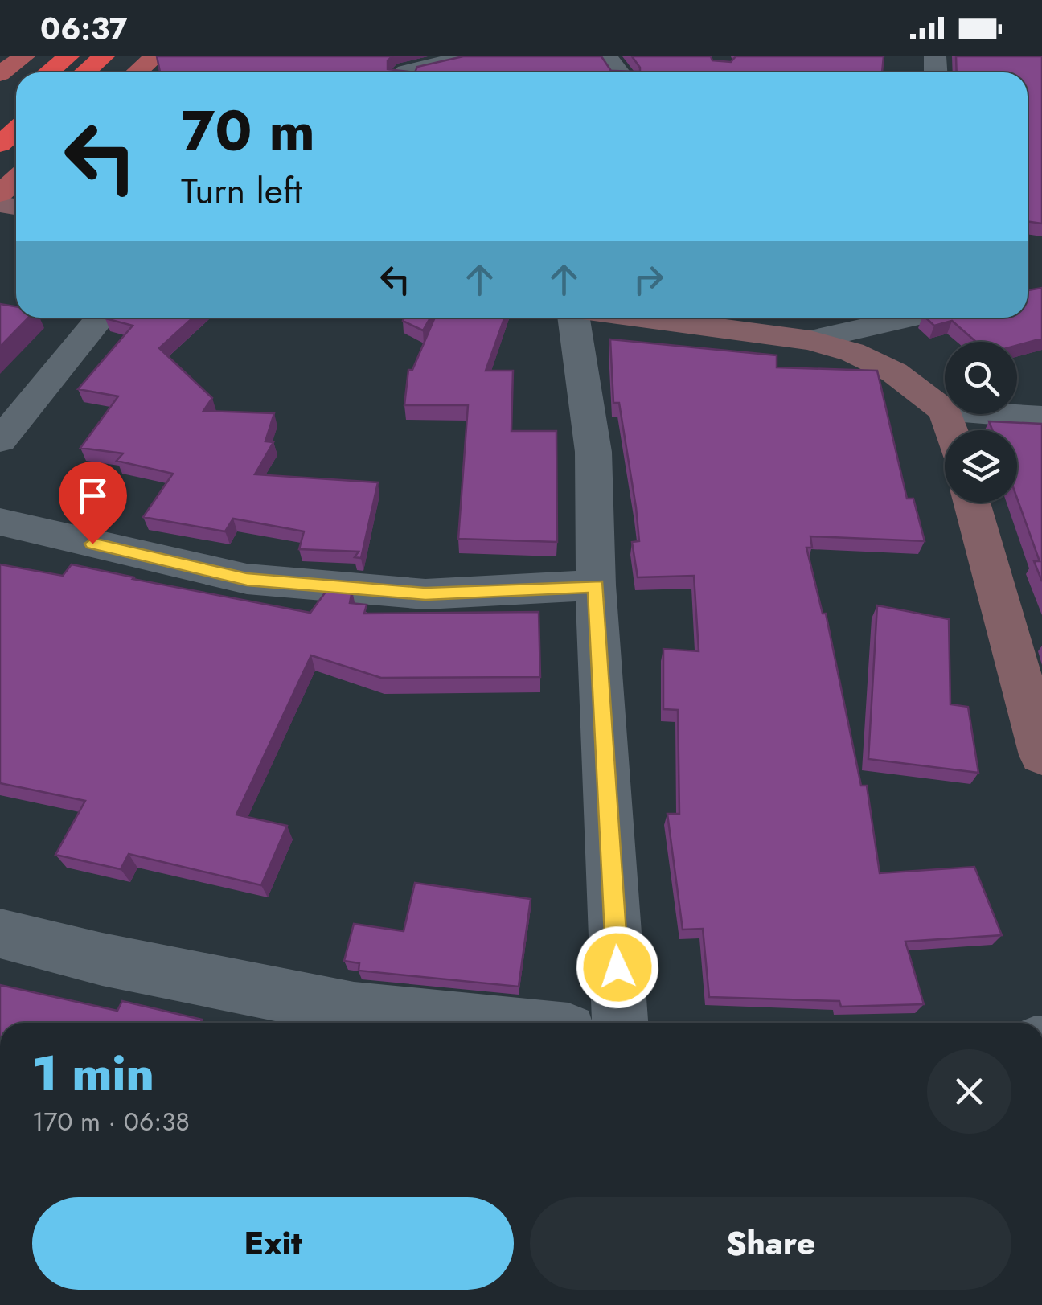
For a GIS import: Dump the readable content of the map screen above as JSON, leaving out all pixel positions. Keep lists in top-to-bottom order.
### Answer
{
  "page": {
    "status": "06:37",
    "turn": ["70 m", "Turn left"],
    "heading": ["1 min", "170 m · 06:38"],
    "buttons": ["Exit", "Share"]
  }
}
